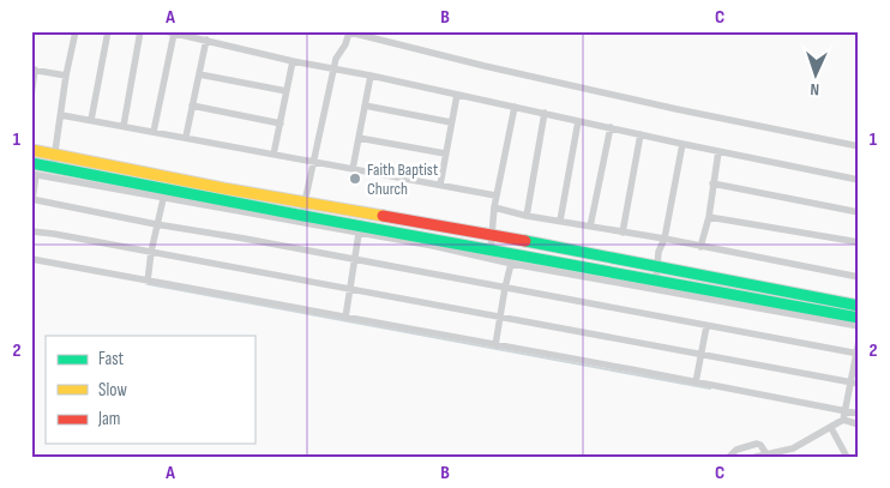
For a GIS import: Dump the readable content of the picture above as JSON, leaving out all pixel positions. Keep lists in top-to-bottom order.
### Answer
{
  "places": ["Faith Baptist Church"],
  "legend": ["Fast", "Slow", "Jam"],
  "north": "bottom",
  "grid": {
    "columns": ["A", "B", "C"],
    "rows": ["1", "2"]
  }
}
